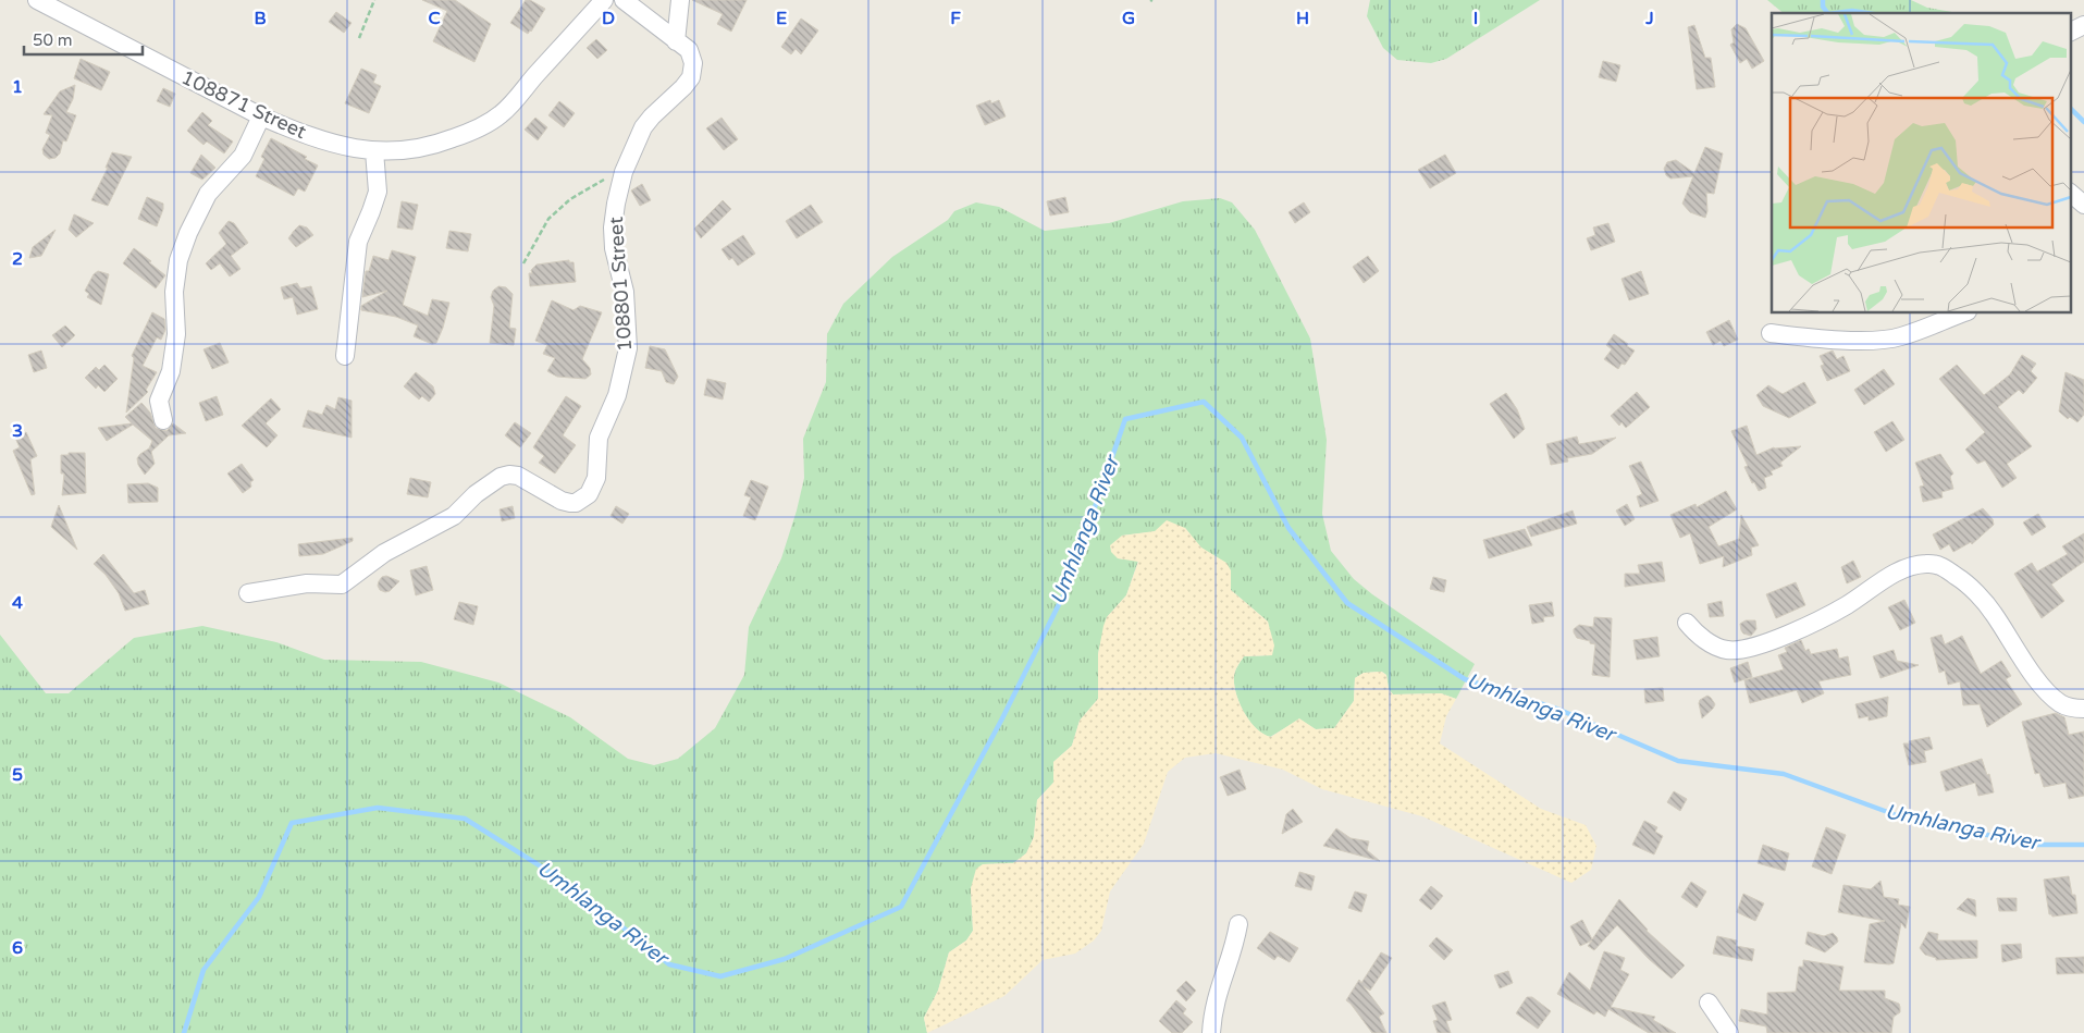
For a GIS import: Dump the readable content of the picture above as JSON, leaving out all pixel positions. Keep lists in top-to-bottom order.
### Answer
{
  "streets": {
    "street": ["108871 Street", "108801 Street"]
  },
  "water": ["Umhlanga River"],
  "scale_bar": "50 m",
  "grid": {
    "columns": [
      "B",
      "C",
      "D",
      "E",
      "F",
      "G",
      "H",
      "I",
      "J"
    ],
    "rows": [
      "1",
      "2",
      "3",
      "4",
      "5",
      "6"
    ]
  }
}
